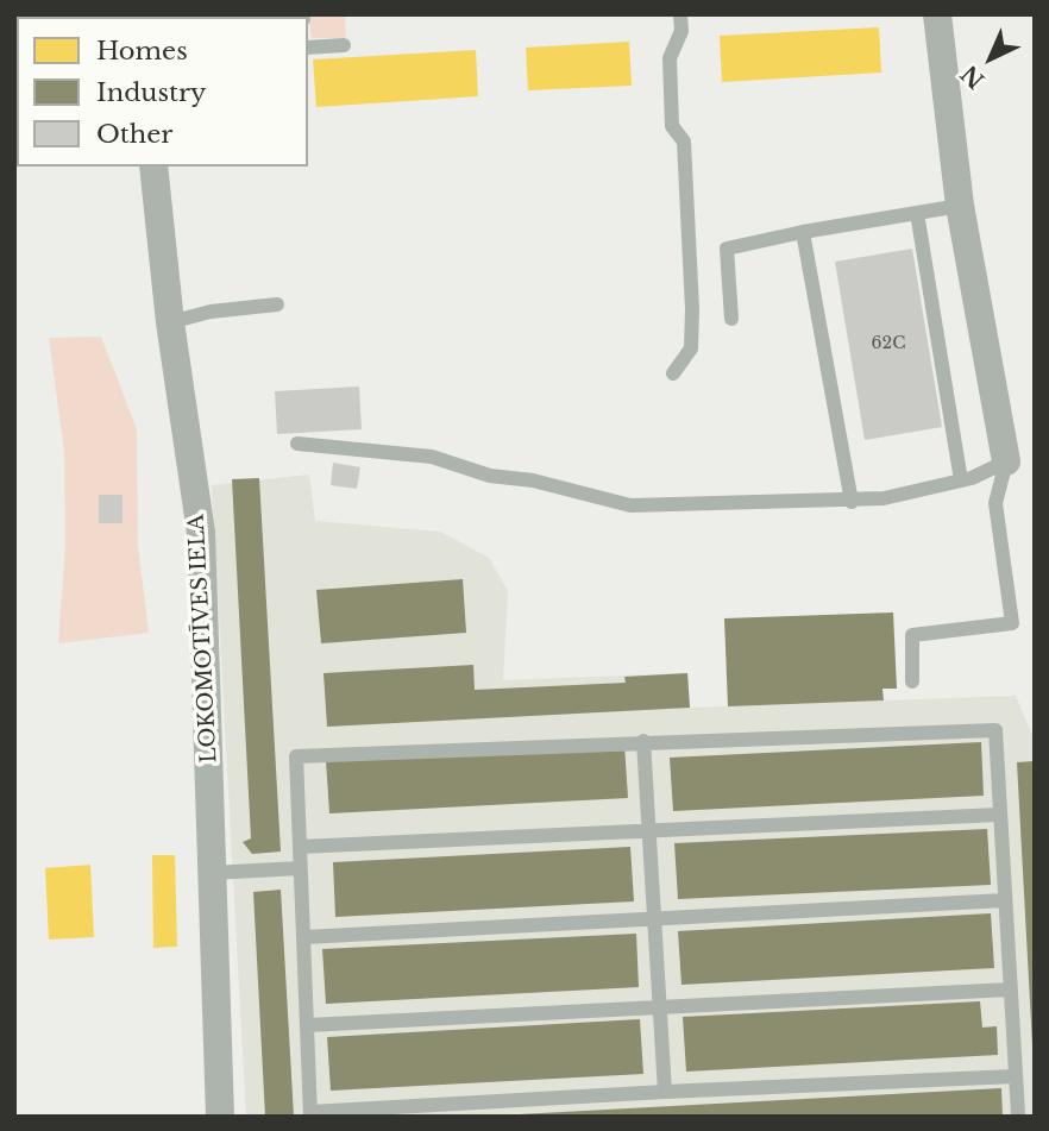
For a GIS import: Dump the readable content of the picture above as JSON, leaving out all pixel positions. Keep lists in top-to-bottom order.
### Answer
{
  "streets": {
    "street": ["LOKOMOTĪVES IELA"]
  },
  "house_numbers": ["62C"],
  "legend": ["Homes", "Industry", "Other"],
  "north": "bottom left"
}
